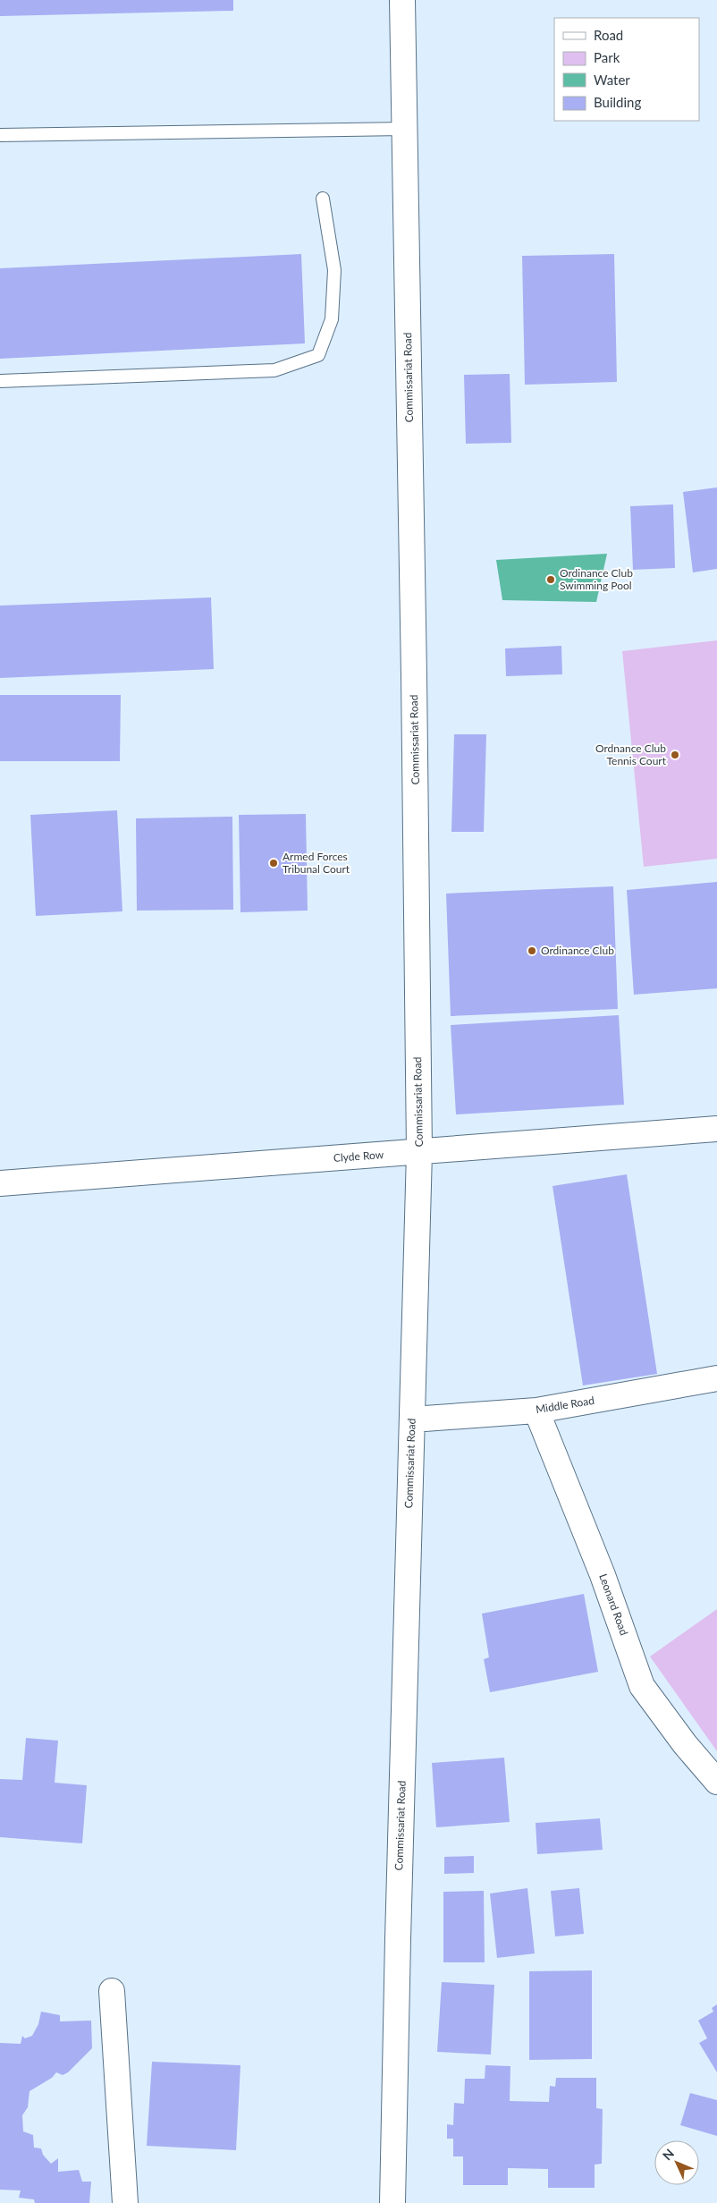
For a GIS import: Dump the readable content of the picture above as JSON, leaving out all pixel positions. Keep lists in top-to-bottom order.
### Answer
{
  "streets": {
    "street": [
      "Commissariat Road",
      "Clyde Row",
      "Middle Road",
      "Leonard Road"
    ]
  },
  "crossings": [
    ["Commissariat Road", "Clyde Row"],
    ["Commissariat Road", "Middle Road"],
    ["Middle Road", "Leonard Road"]
  ],
  "places": [
    "Ordinance Club Swimming Pool",
    "Ordnance Club Tennis Court",
    "Armed Forces Tribunal Court",
    "Ordinance Club"
  ],
  "legend": [
    "Road",
    "Park",
    "Water",
    "Building"
  ],
  "north": "top left"
}
